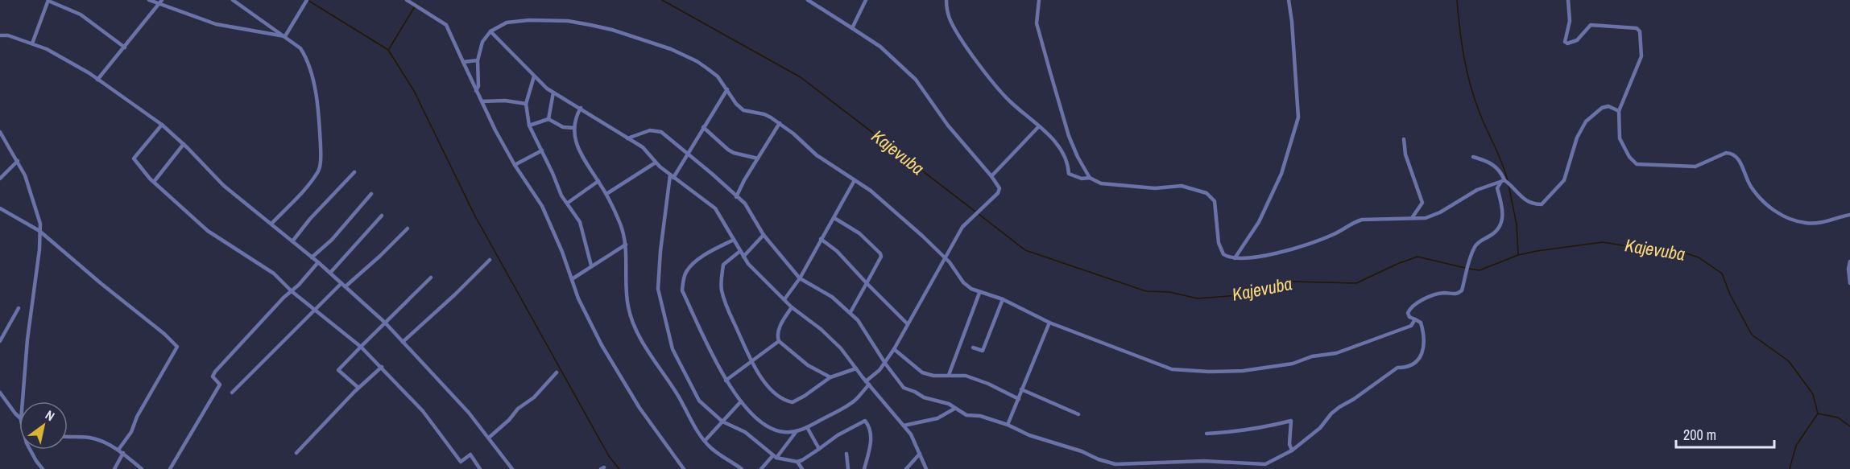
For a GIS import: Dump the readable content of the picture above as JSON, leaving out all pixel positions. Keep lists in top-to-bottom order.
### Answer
{
  "water": ["Kajevuba"],
  "scale_bar": "200 m",
  "north": "top right"
}
